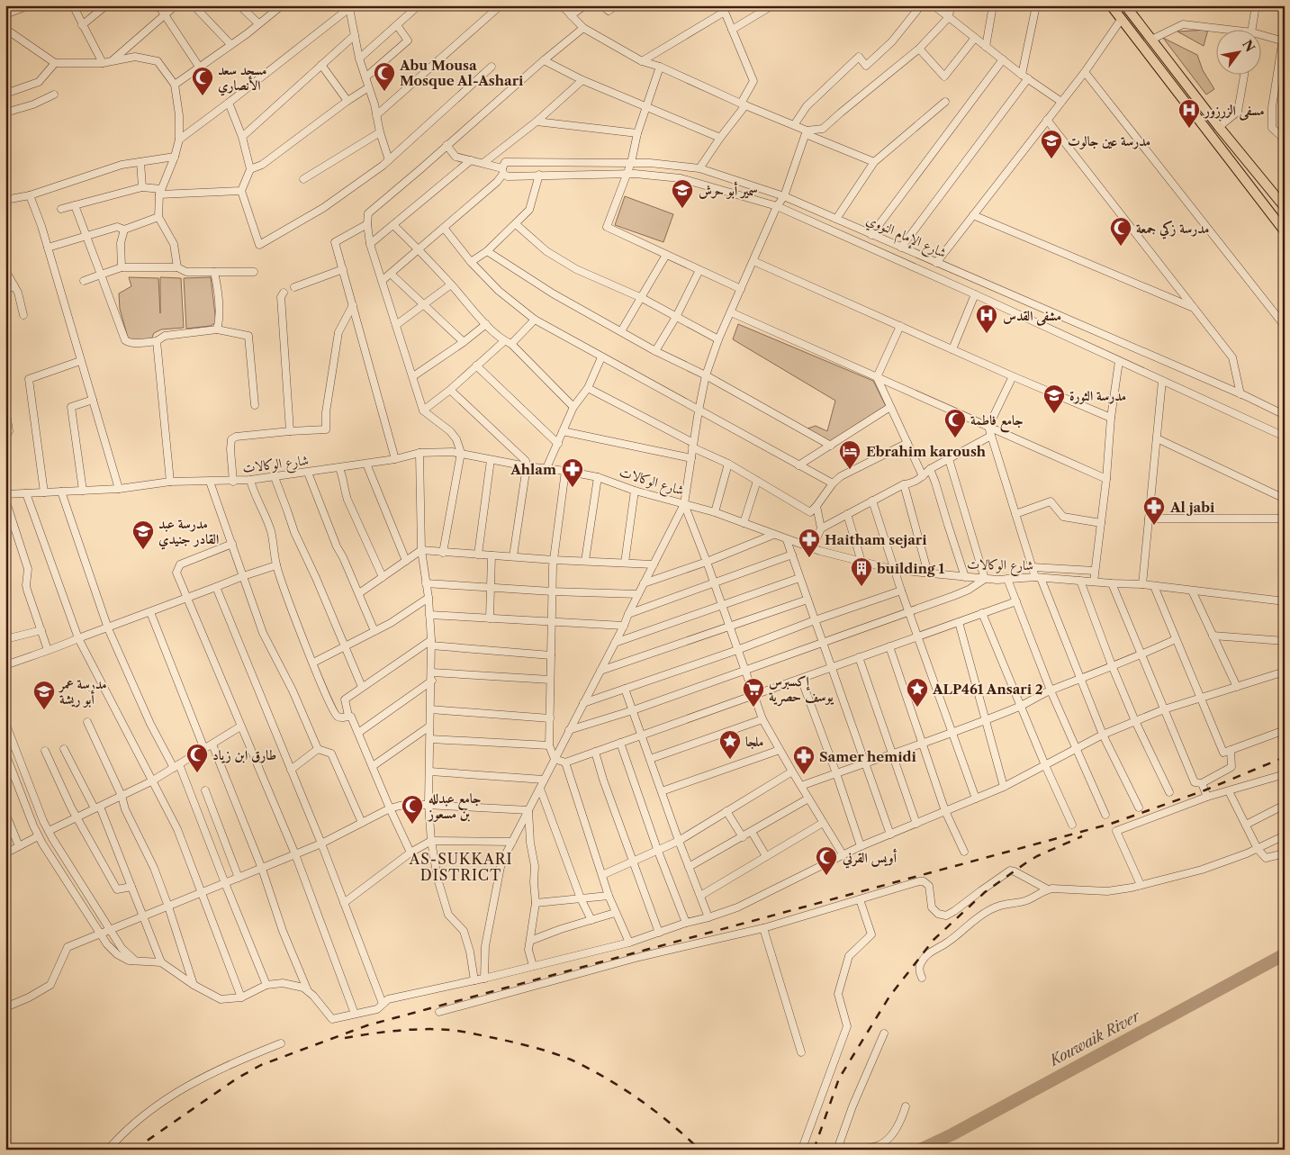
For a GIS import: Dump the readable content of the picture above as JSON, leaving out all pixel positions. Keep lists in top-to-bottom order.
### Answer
{
  "streets": {
    "street": ["شارع الإمام النووي", "شارع الوكالات"]
  },
  "districts": ["AS-SUKKARI DISTRICT"],
  "water": ["Kouwaik River"],
  "places": {
    "mosque": [
      "Abu Mousa Mosque Al-Ashari",
      "مسجد سعد الأنصاري",
      "مدرسة زكي جمعة",
      "جامع فاطمة",
      "طارق ابن زياد",
      "جامع عبدلله بن مسعوز",
      "أويس القرني"
    ],
    "hospital": ["مسفى الزرزور", "مشفى القدس"],
    "school or university": [
      "مدرسة عين جالوت",
      "سمير أبو حرش",
      "مدرسة الثورة",
      "مدرسة عبد القادر جنيدي",
      "مدرسة عمر أبو ريشة"
    ],
    "hotel": ["Ebrahim karoush"],
    "pharmacy": [
      "Ahlam",
      "Al jabi",
      "Haitham sejari",
      "Samer hemidi"
    ],
    "building": ["building 1"],
    "supermarket": ["إكسبرس يوسف حصرية"],
    "place": ["ALP461 Ansari 2", "ملجا"]
  },
  "north": "top right"
}
